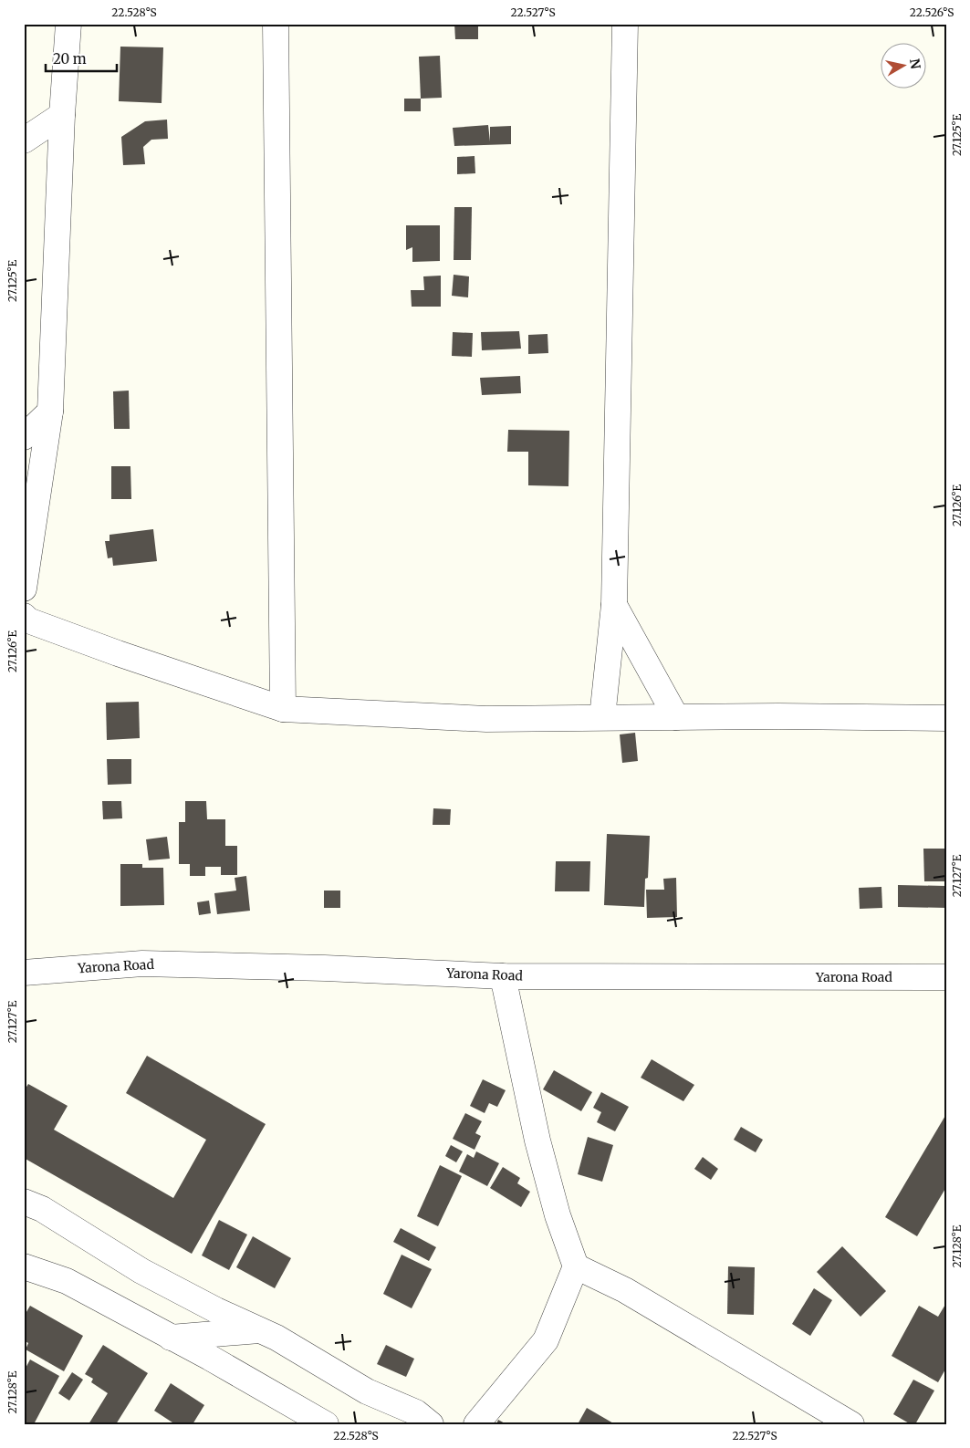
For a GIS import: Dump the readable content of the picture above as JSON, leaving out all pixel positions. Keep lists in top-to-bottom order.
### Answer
{
  "streets": {
    "street": ["Yarona Road"]
  },
  "scale_bar": "20 m",
  "north": "right",
  "coordinates": [
    "22.528°S",
    "22.527°S",
    "22.526°S",
    "27.125°E",
    "27.126°E",
    "27.127°E",
    "27.128°E"
  ]
}
